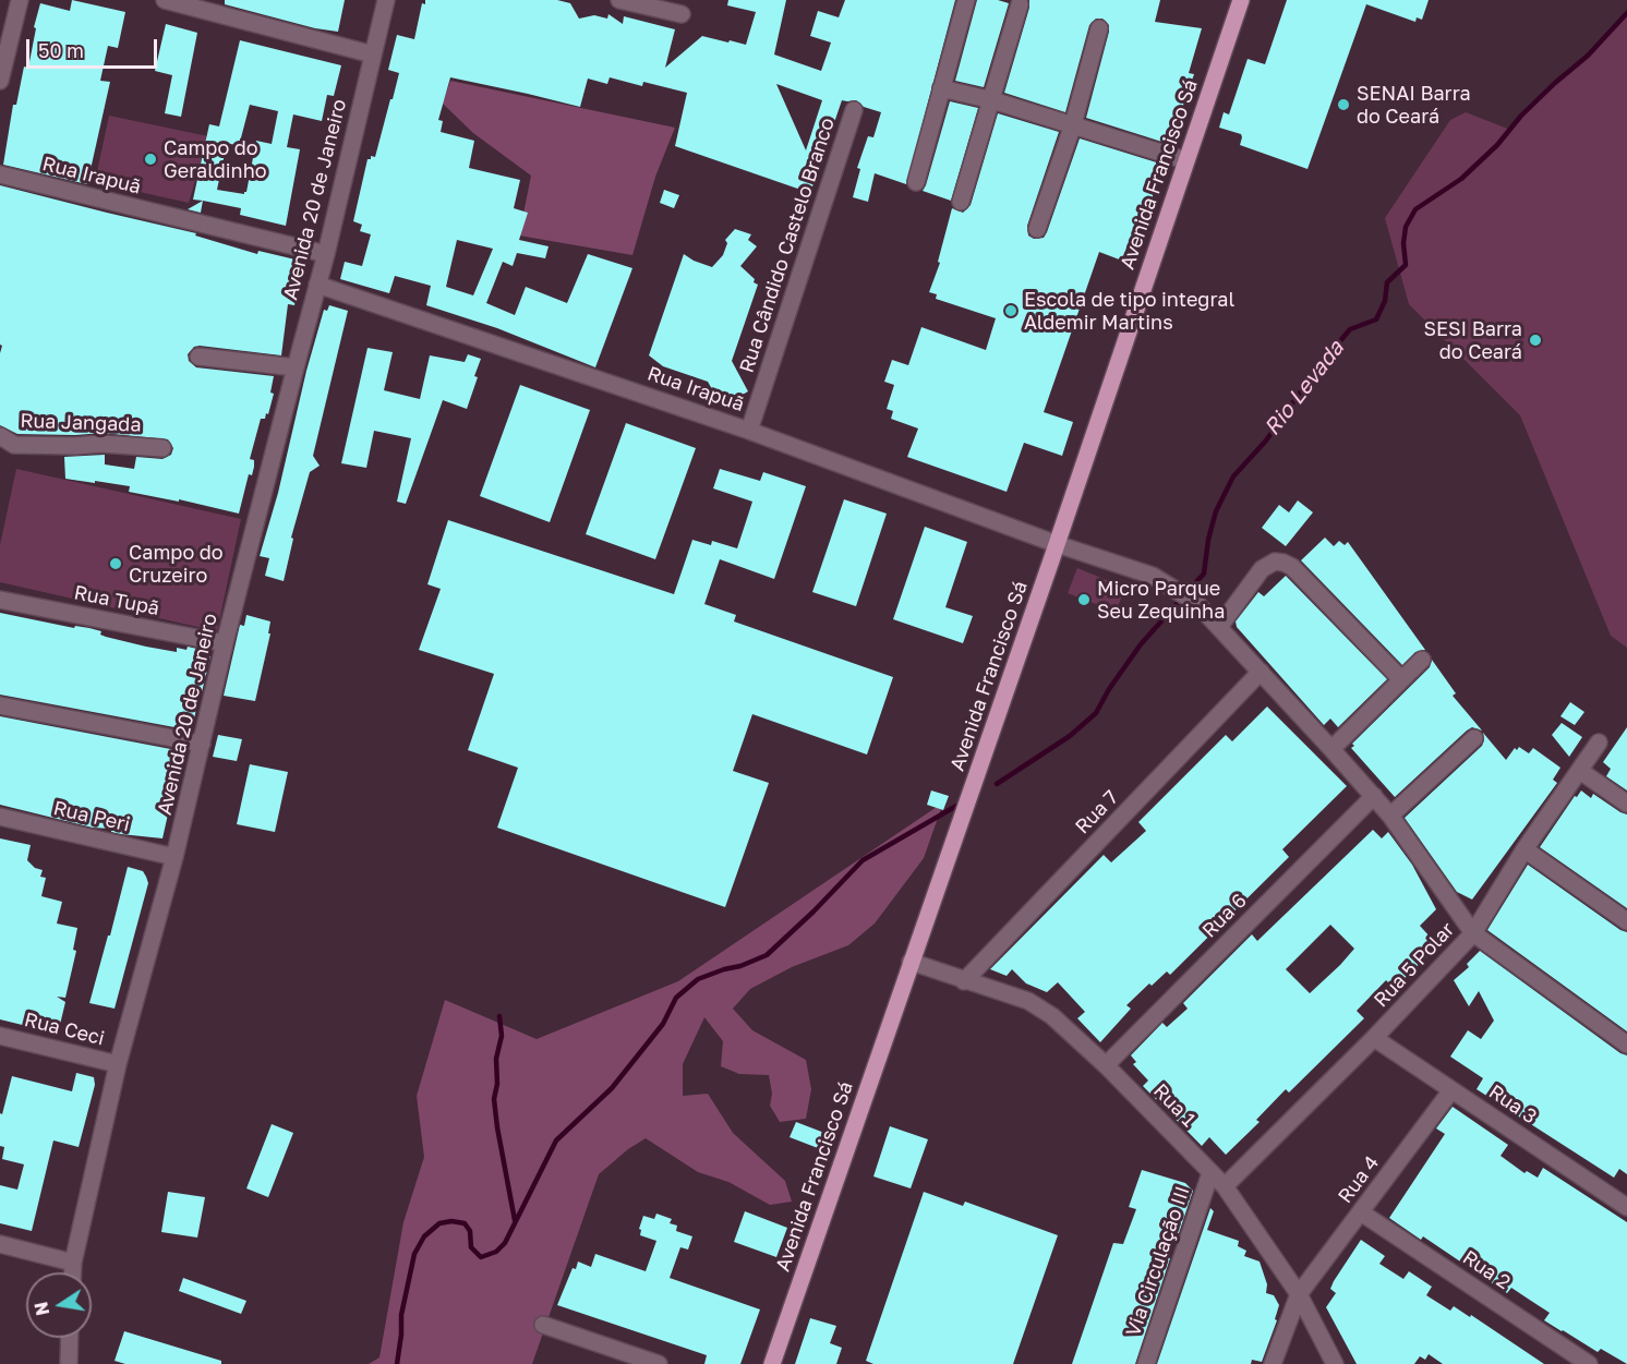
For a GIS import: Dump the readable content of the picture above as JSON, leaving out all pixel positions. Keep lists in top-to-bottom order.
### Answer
{
  "streets": {
    "main road": ["Avenida Francisco Sá"],
    "street": [
      "Rua Irapuã",
      "Avenida 20 de Janeiro",
      "Rua Cândido Castelo Branco",
      "Rua Jangada",
      "Rua Tupã",
      "Rua 7",
      "Rua Peri",
      "Rua 6",
      "Rua 5 Polar",
      "Rua Ceci",
      "Rua 3",
      "Rua 1",
      "Rua 4",
      "Via Circulação III",
      "Rua 2"
    ]
  },
  "crossings": [
    ["Avenida Francisco Sá", "Rua Irapuã"],
    ["Avenida Francisco Sá", "Rua 1"],
    ["Rua Irapuã", "Avenida 20 de Janeiro"],
    ["Rua Irapuã", "Rua Cândido Castelo Branco"],
    ["Rua Irapuã", "Rua 7"],
    ["Rua Irapuã", "Rua 6"],
    ["Rua Irapuã", "Rua 5 Polar"],
    ["Avenida 20 de Janeiro", "Rua Tupã"],
    ["Avenida 20 de Janeiro", "Rua Peri"],
    ["Avenida 20 de Janeiro", "Rua Ceci"],
    ["Rua 7", "Rua 1"],
    ["Rua 6", "Rua 1"],
    ["Rua 5 Polar", "Rua 3"],
    ["Rua 5 Polar", "Rua 1"],
    ["Rua 3", "Rua 4"],
    ["Rua 1", "Rua 4"],
    ["Rua 1", "Via Circulação III"],
    ["Rua 4", "Rua 2"]
  ],
  "water": ["Rio Levada"],
  "places": [
    "SENAI Barra do Ceará",
    "Campo do Geraldinho",
    "Escola de tipo integral Aldemir Martins",
    "SESI Barra do Ceará",
    "Campo do Cruzeiro",
    "Micro Parque Seu Zequinha"
  ],
  "scale_bar": "50 m",
  "north": "left"
}
